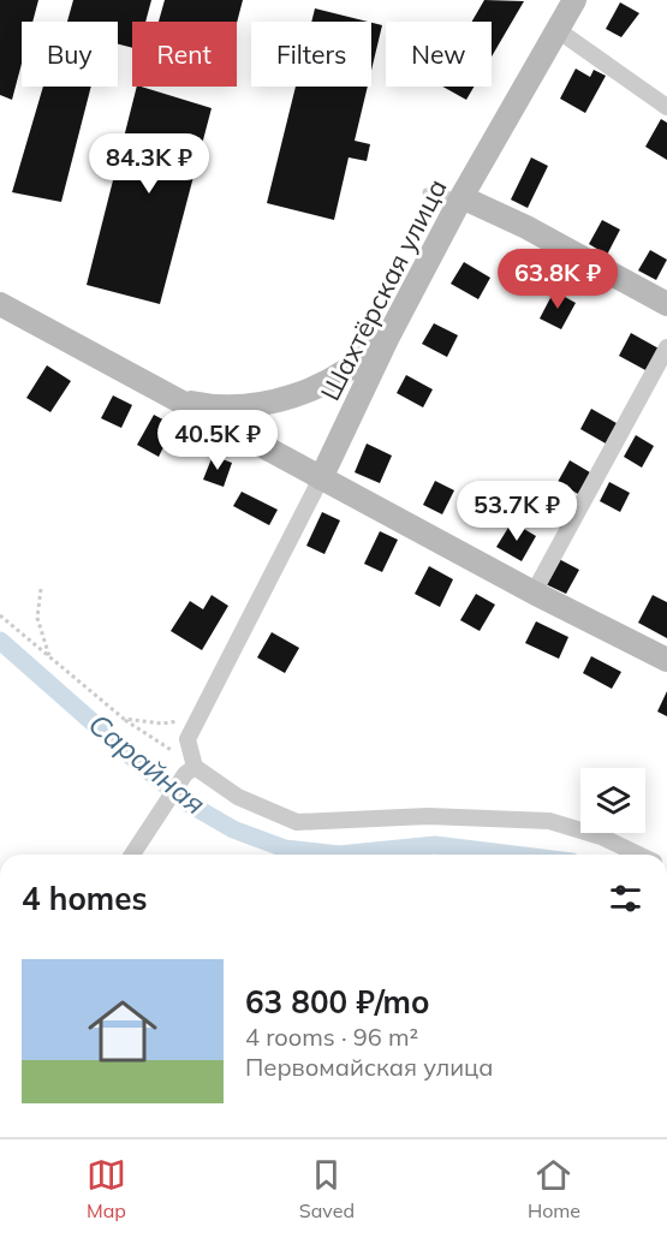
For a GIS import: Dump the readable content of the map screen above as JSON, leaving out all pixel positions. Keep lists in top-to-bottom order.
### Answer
{
  "streets": {
    "main road": ["Шахтёрская улица"]
  },
  "water": ["Сарайная"],
  "page": {
    "chip": [
      "Buy",
      "Rent",
      "Filters",
      "New"
    ],
    "price": [
      "84.3K ₽",
      "63.8K ₽",
      "40.5K ₽",
      "53.7K ₽"
    ],
    "heading": "4 homes",
    "list": [
      {
        "name": "63 800 ₽/mo",
        "note": "4 rooms · 96 m² · Первомайская улица"
      }
    ],
    "tabs": ["Map", "Saved", "Home"]
  }
}
